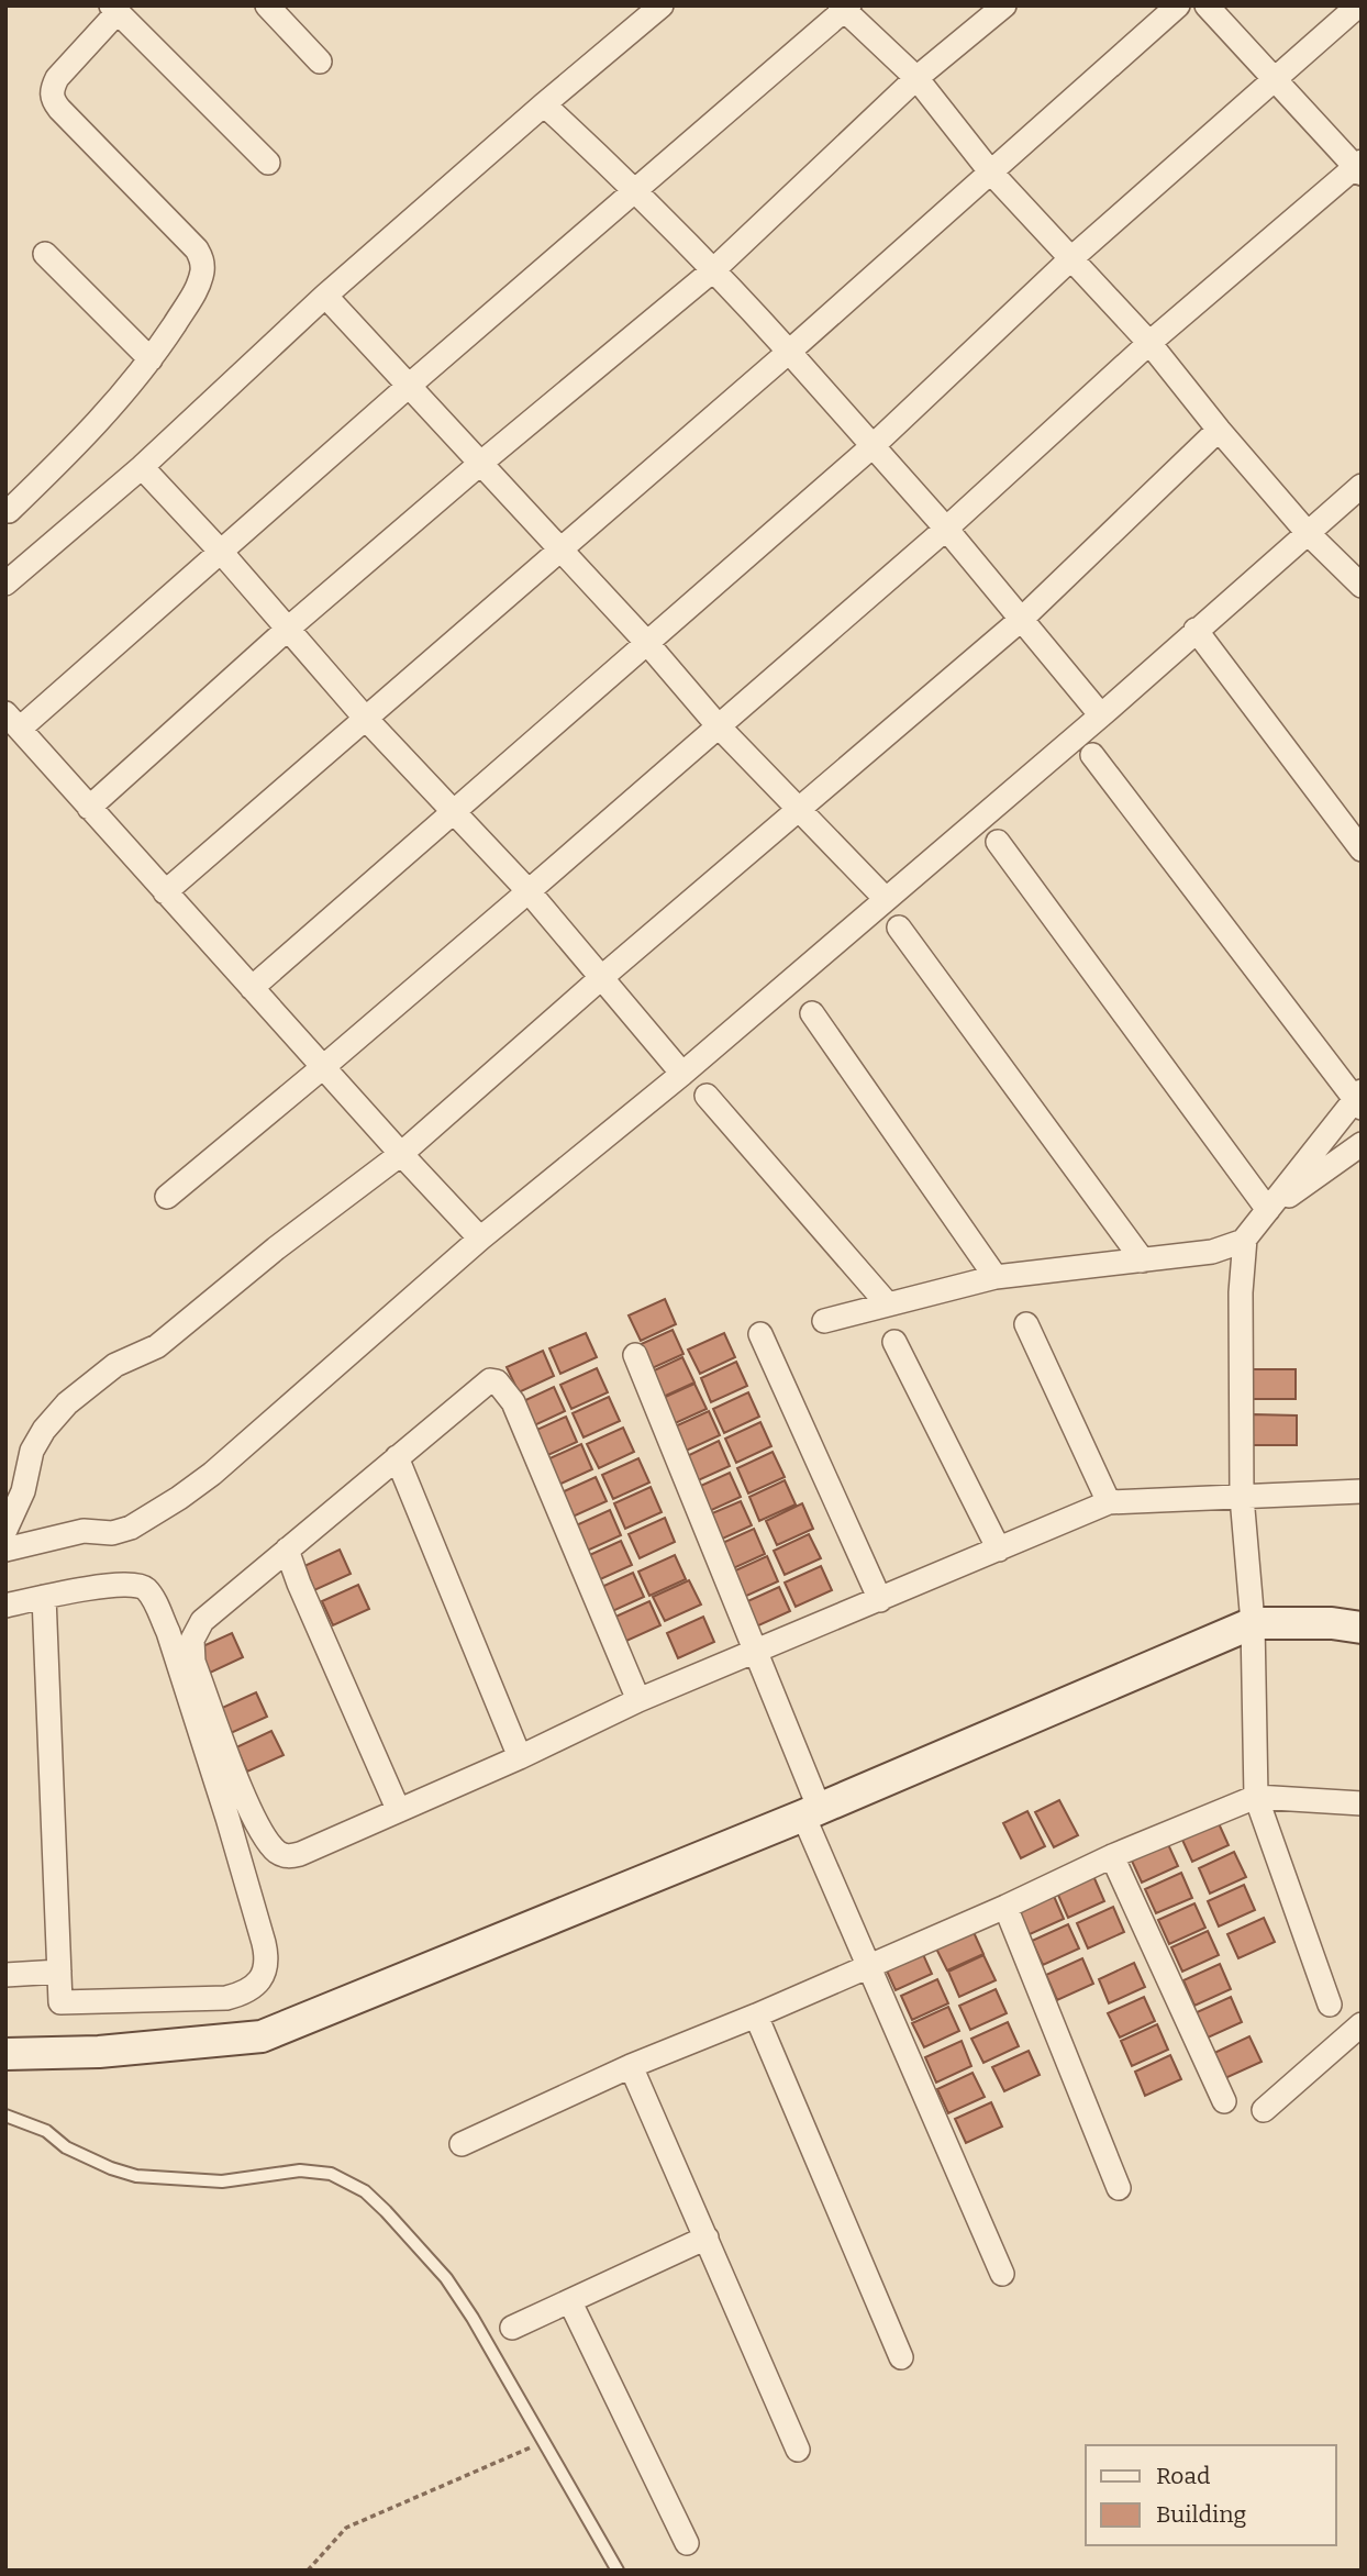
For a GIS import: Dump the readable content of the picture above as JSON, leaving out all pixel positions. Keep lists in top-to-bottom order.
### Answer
{
  "legend": ["Road", "Building"]
}
